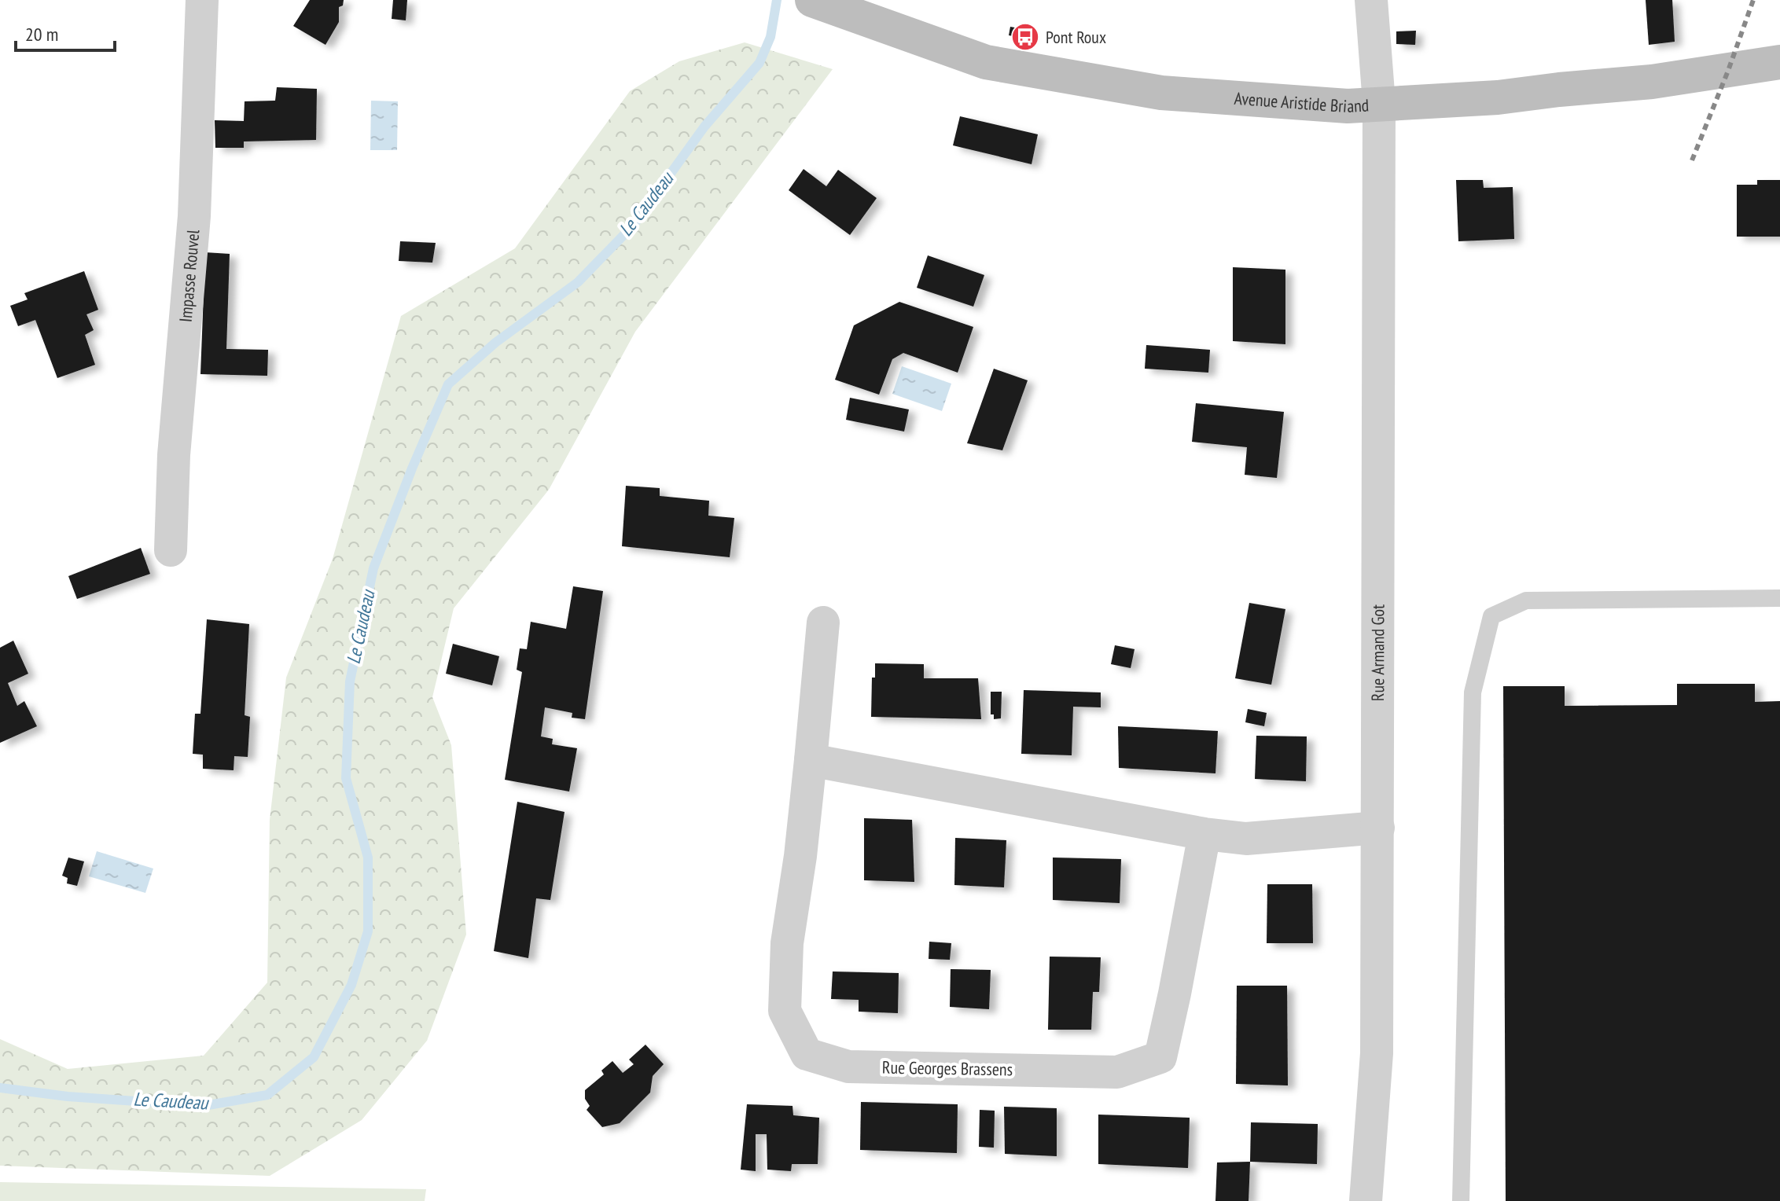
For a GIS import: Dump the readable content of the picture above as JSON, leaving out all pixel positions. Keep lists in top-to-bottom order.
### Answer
{
  "streets": {
    "main road": ["Avenue Aristide Briand"],
    "street": ["Impasse Rouvel", "Rue Armand Got", "Rue Georges Brassens"]
  },
  "crossings": [
    ["Avenue Aristide Briand", "Rue Armand Got"]
  ],
  "water": ["Le Caudeau"],
  "places": {
    "bus stop": ["Pont Roux"]
  },
  "scale_bar": "20 m"
}
